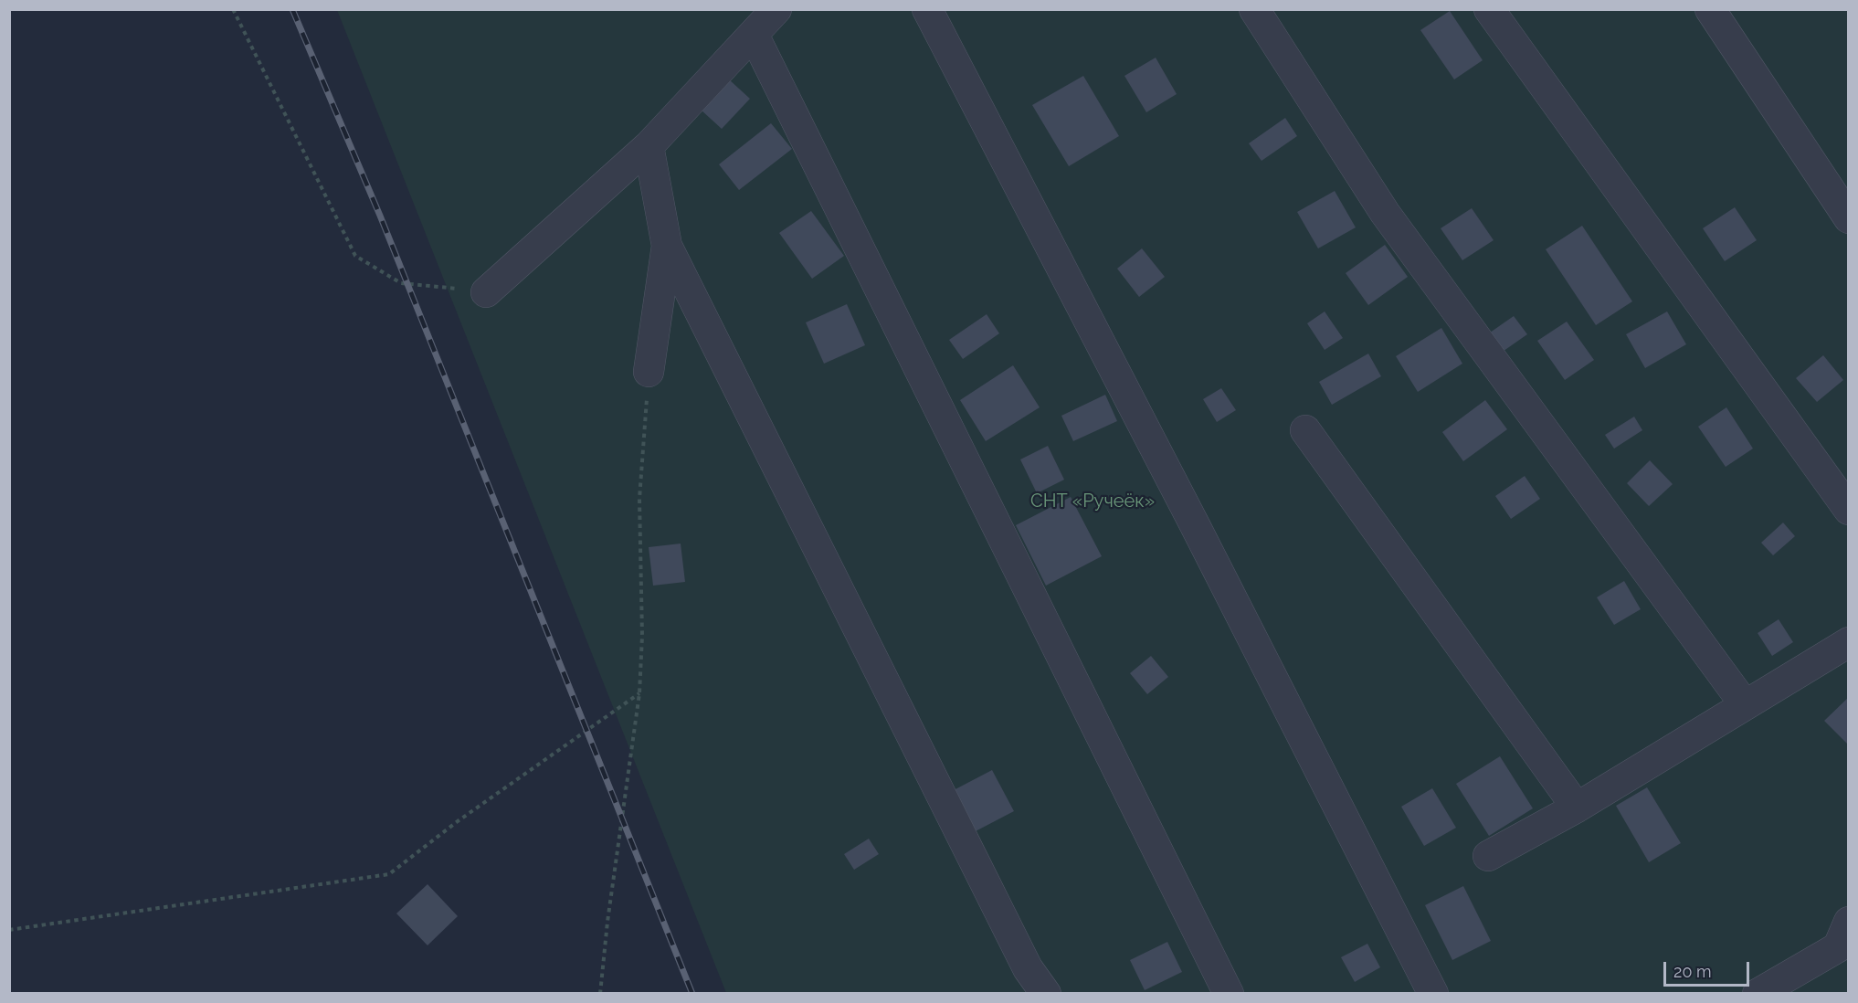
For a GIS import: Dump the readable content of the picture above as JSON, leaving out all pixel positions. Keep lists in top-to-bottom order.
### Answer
{
  "parks": ["СНТ «Ручеёк»"],
  "scale_bar": "20 m"
}
